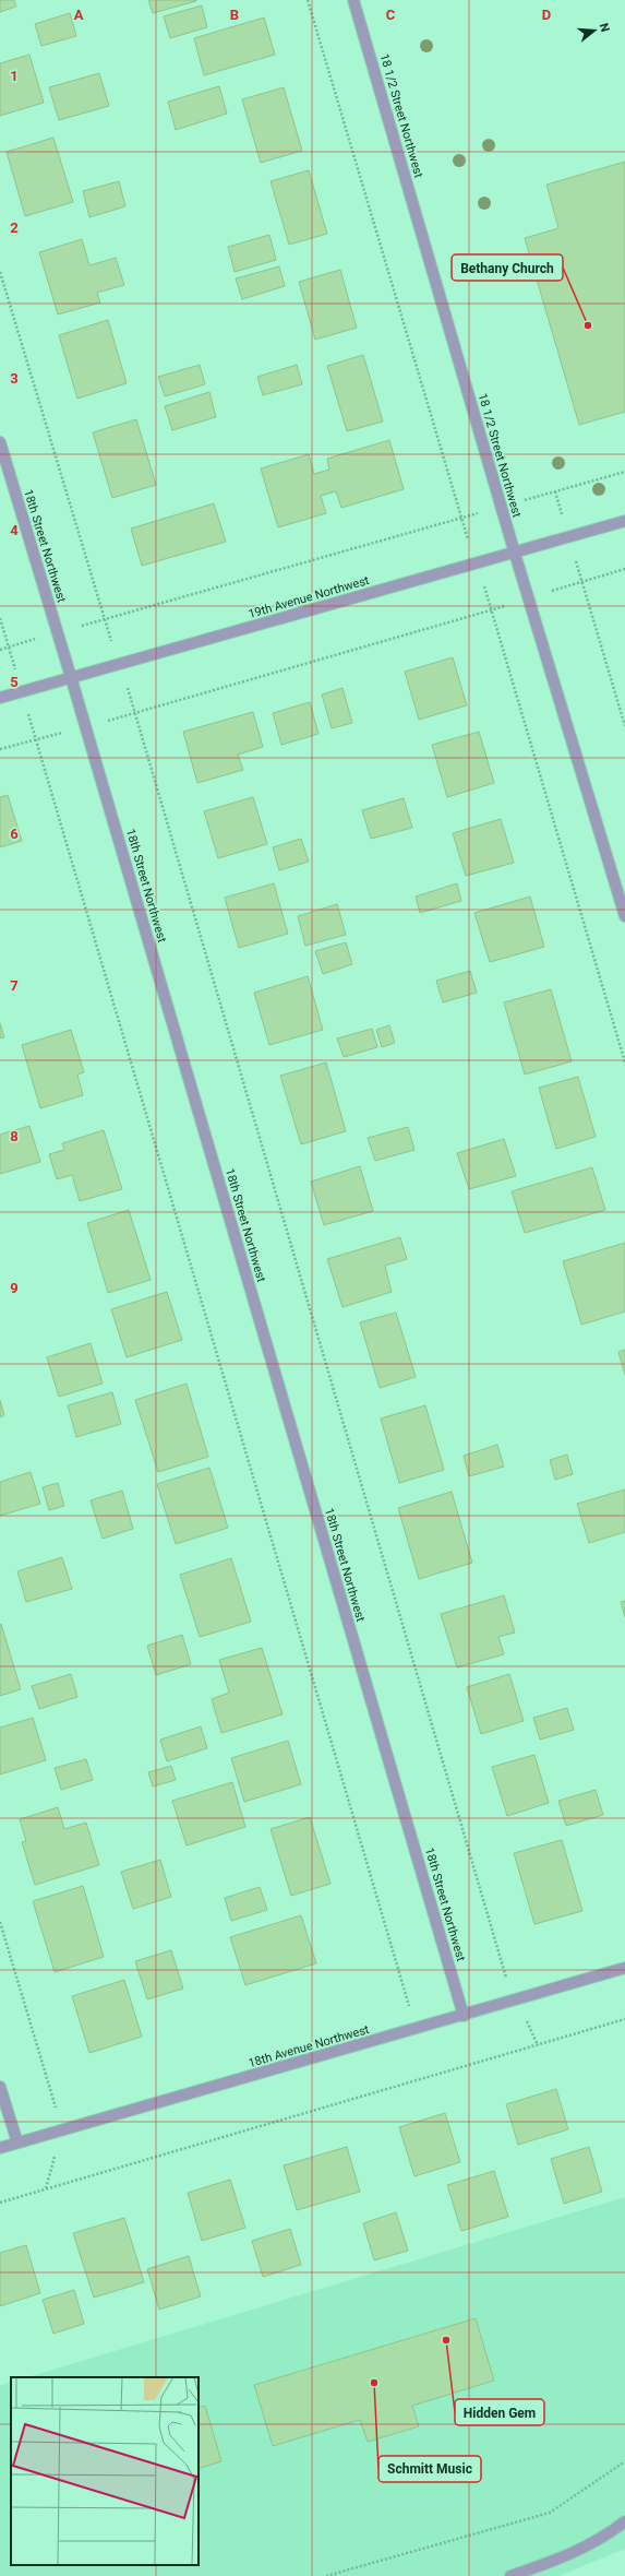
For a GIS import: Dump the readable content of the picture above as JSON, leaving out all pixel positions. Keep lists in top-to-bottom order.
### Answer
{
  "streets": {
    "street": [
      "18 1/2 Street Northwest",
      "18th Street Northwest",
      "19th Avenue Northwest",
      "18th Avenue Northwest"
    ]
  },
  "crossings": [
    ["18 1/2 Street Northwest", "19th Avenue Northwest"],
    ["18th Street Northwest", "19th Avenue Northwest"],
    ["18th Street Northwest", "18th Avenue Northwest"]
  ],
  "places": ["Bethany Church", "Hidden Gem", "Schmitt Music"],
  "north": "right",
  "grid": {
    "columns": [
      "A",
      "B",
      "C",
      "D"
    ],
    "rows": [
      "1",
      "2",
      "3",
      "4",
      "5",
      "6",
      "7",
      "8",
      "9"
    ]
  }
}
